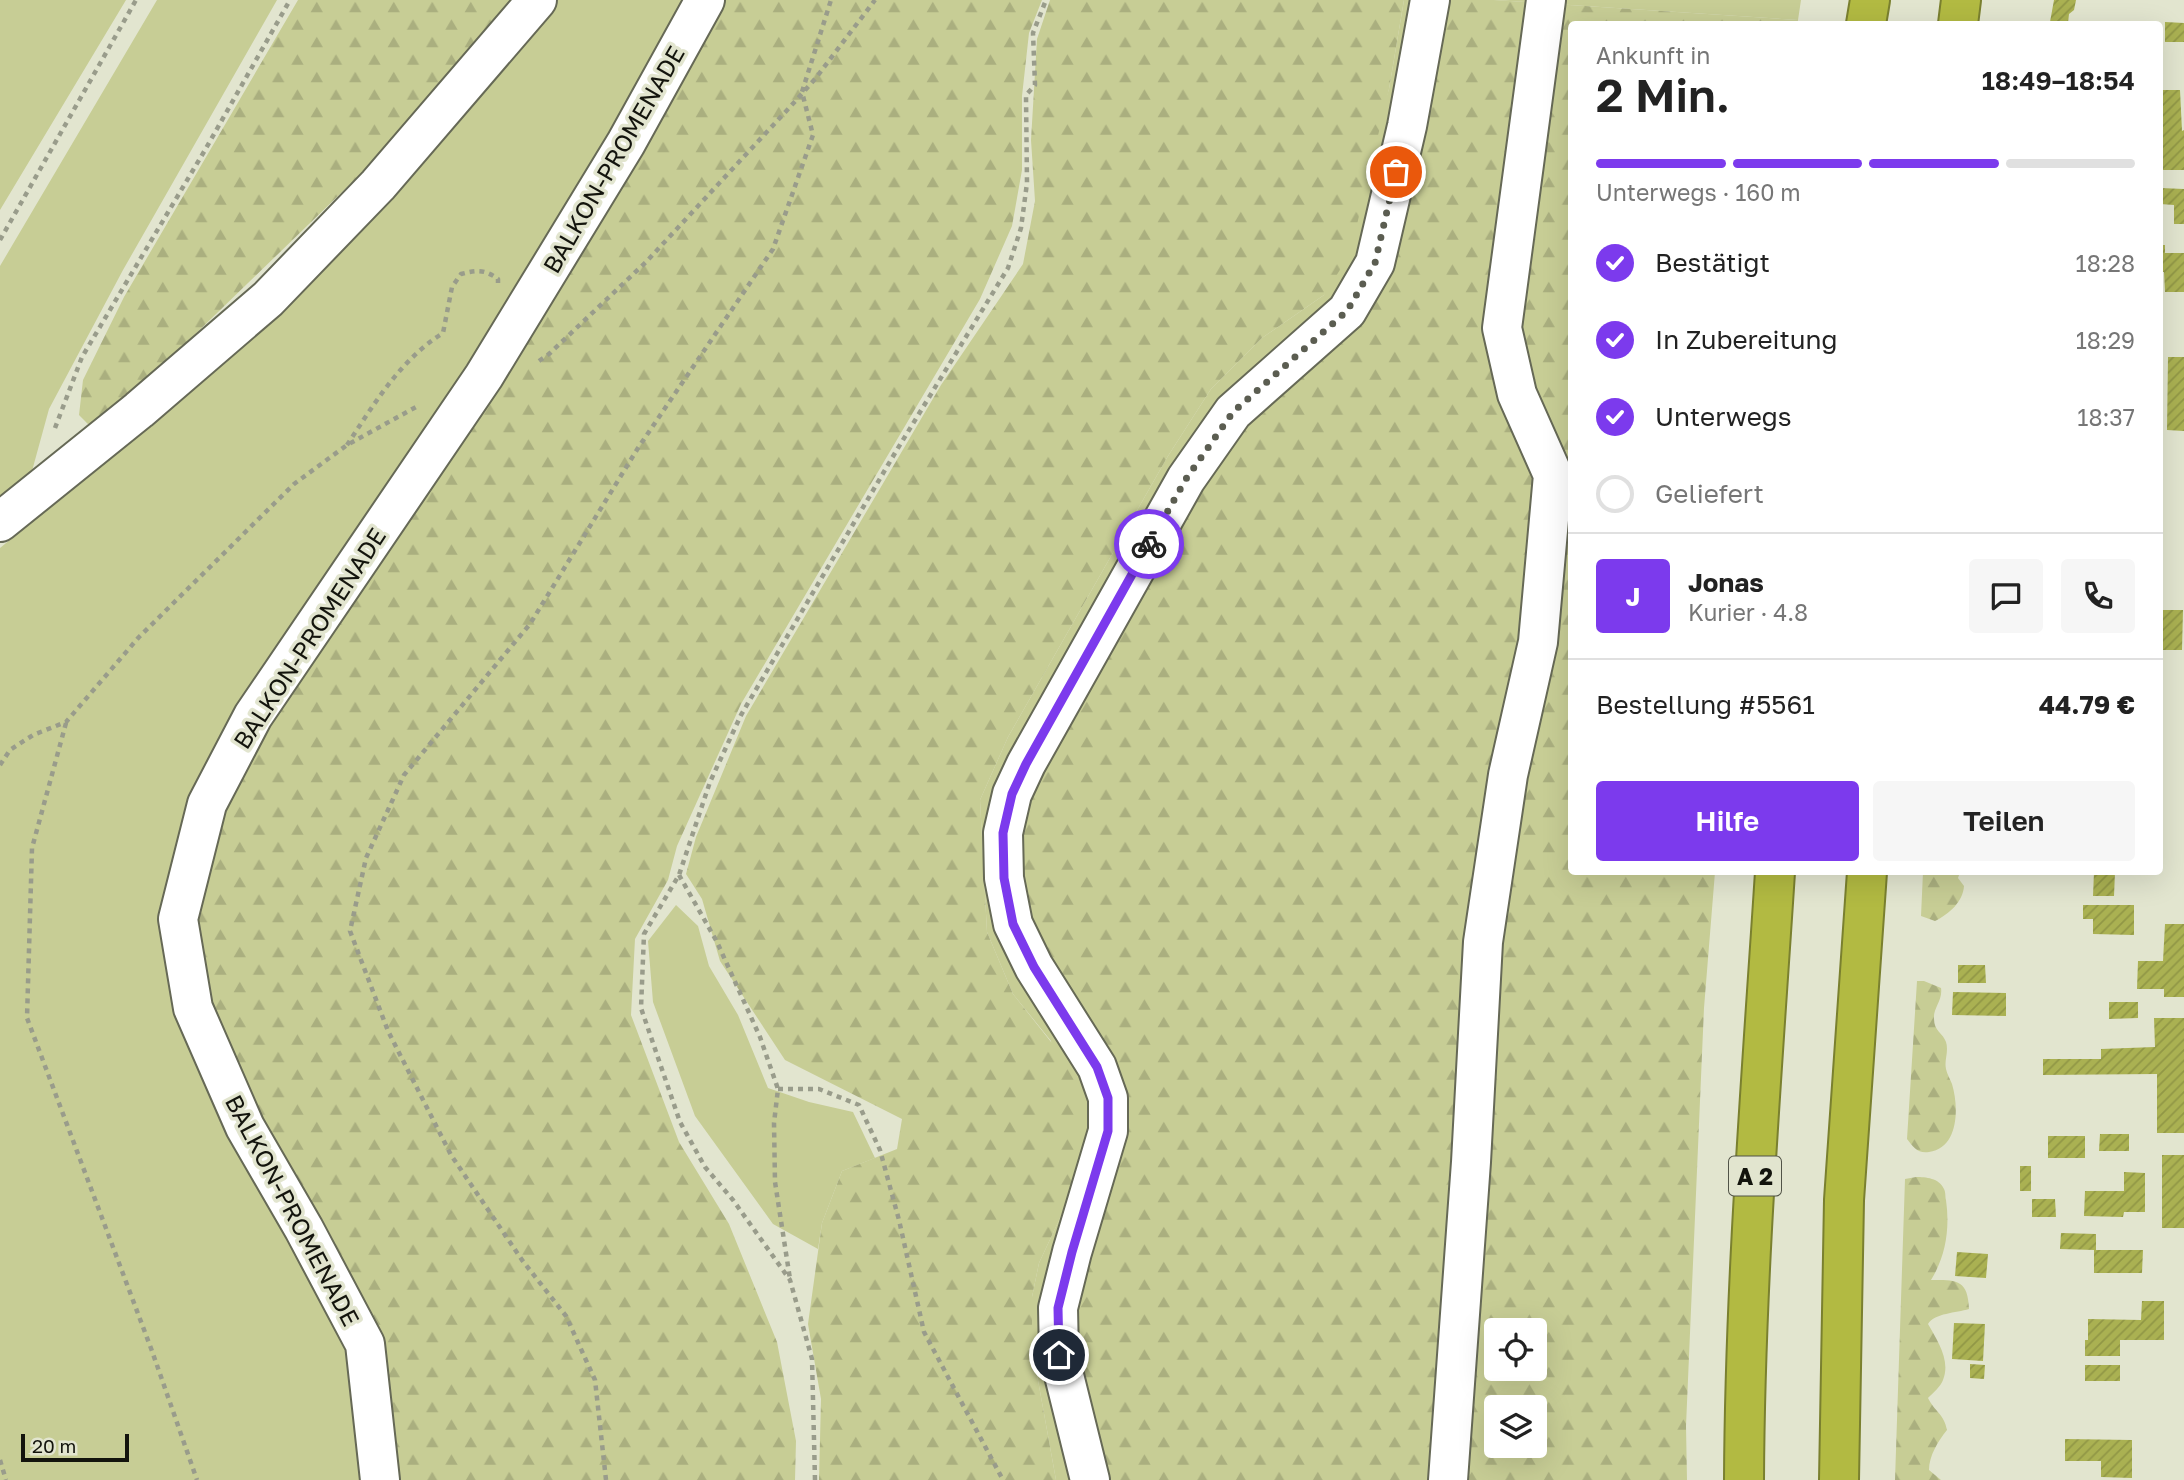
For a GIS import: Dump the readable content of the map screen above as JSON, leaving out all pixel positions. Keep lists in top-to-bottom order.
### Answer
{
  "streets": {
    "highway": ["A 2"],
    "lane": ["BALKON-PROMENADE"]
  },
  "scale_bar": "20 m",
  "page": {
    "heading": ["2 Min.", "Ankunft in", "18:49–18:54"],
    "panel": [
      "Jonas",
      "Kurier · 4.8",
      "Bestellung #5561",
      "44.79 €"
    ],
    "bar": "Unterwegs · 160 m",
    "list": [
      ["Bestätigt", "18:28"],
      ["In Zubereitung", "18:29"],
      ["Unterwegs", "18:37"],
      "Geliefert"
    ],
    "round": "J",
    "buttons": ["Hilfe", "Teilen"],
    "scale": "20 m"
  }
}
